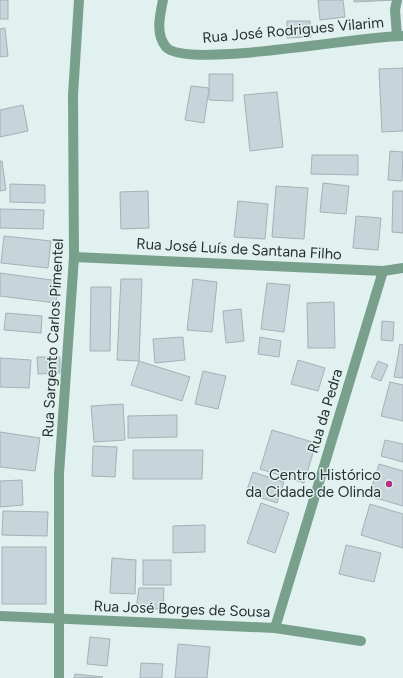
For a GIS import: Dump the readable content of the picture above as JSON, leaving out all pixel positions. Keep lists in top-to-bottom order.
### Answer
{
  "streets": {
    "street": [
      "Rua José Rodrigues Vilarim",
      "Rua José Luís de Santana Filho",
      "Rua Sargento Carlos Pimentel",
      "Rua da Pedra",
      "Rua José Borges de Sousa"
    ]
  },
  "crossings": [
    ["Rua José Luís de Santana Filho", "Rua Sargento Carlos Pimentel"],
    ["Rua José Luís de Santana Filho", "Rua da Pedra"],
    ["Rua Sargento Carlos Pimentel", "Rua José Borges de Sousa"],
    ["Rua da Pedra", "Rua José Borges de Sousa"]
  ],
  "places": ["Centro Histórico da Cidade de Olinda"]
}
